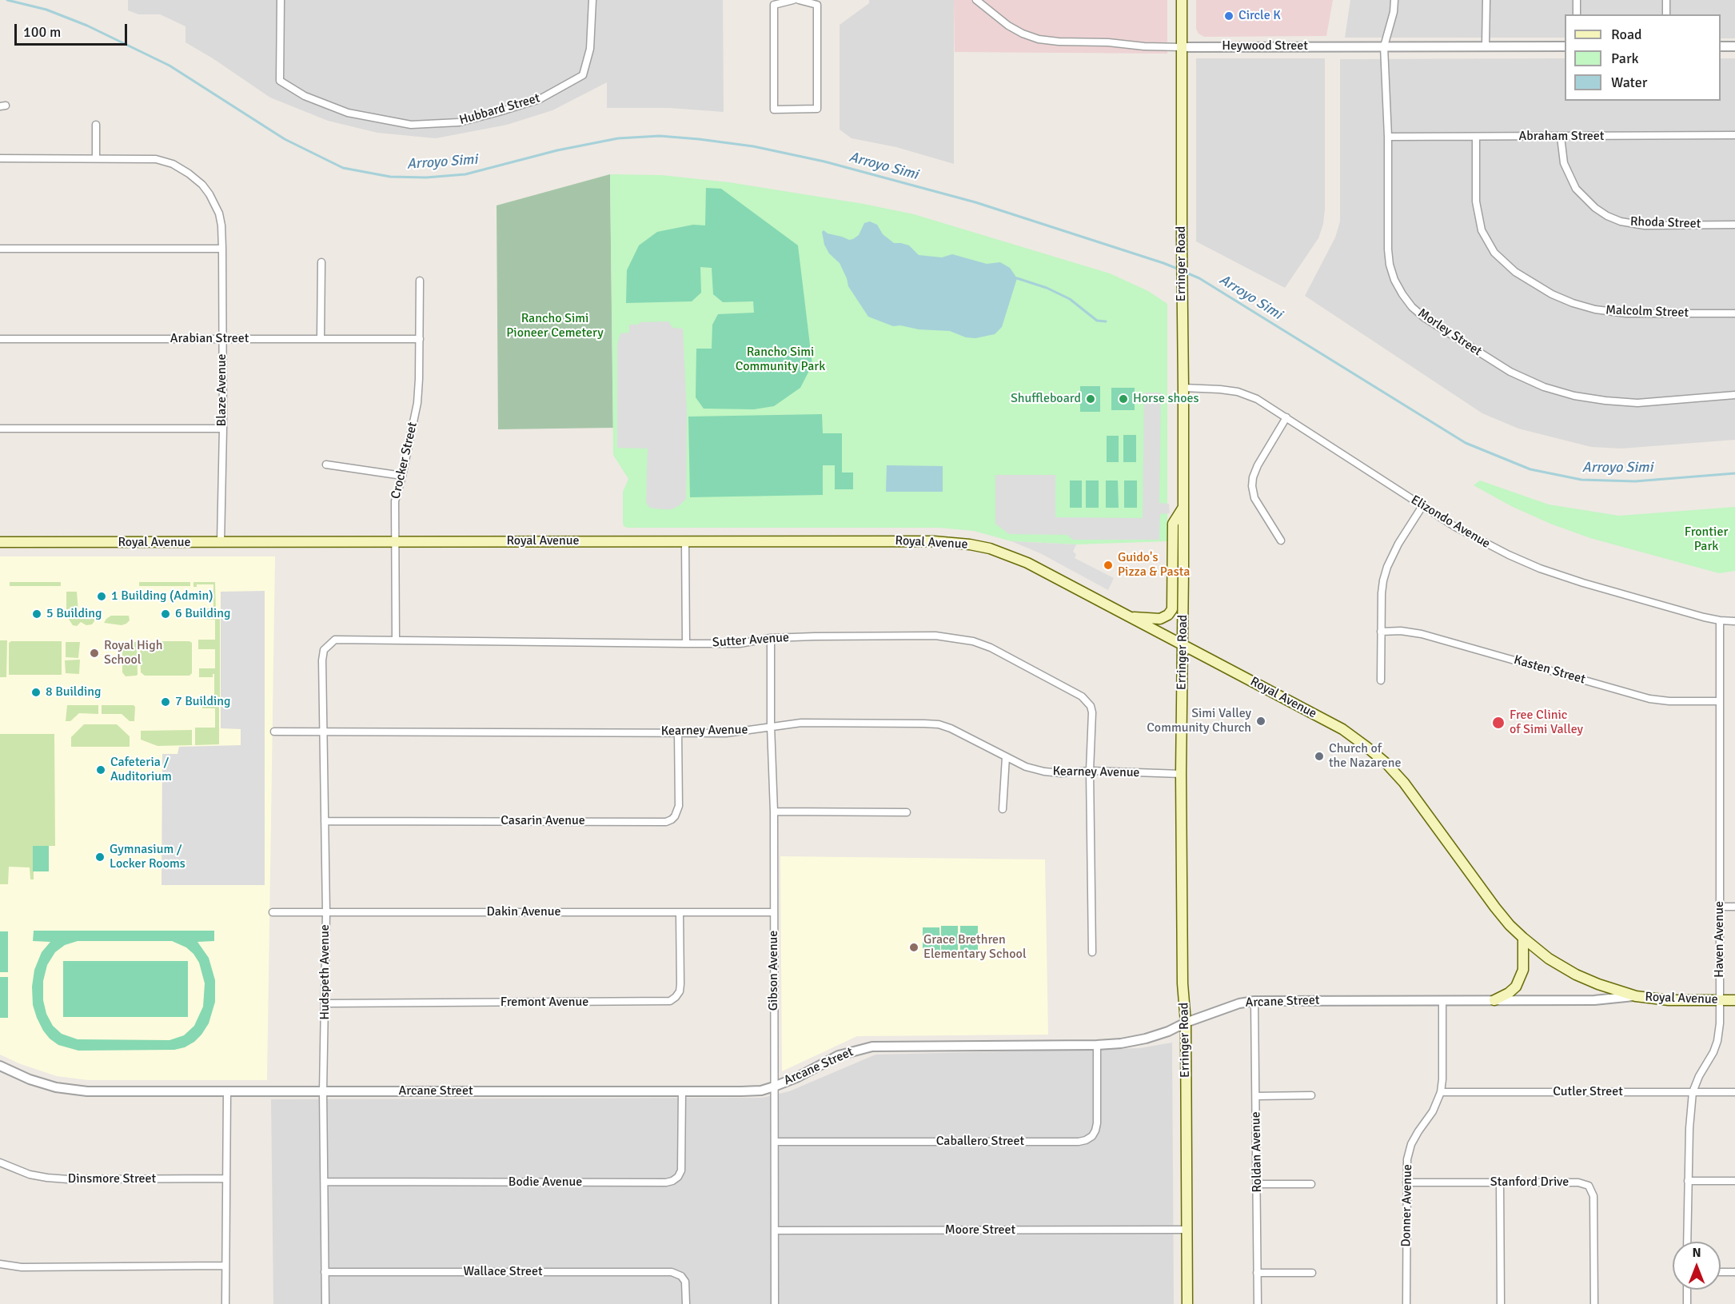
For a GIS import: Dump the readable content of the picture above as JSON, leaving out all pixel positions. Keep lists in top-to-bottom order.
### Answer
{
  "streets": {
    "main road": ["Erringer Road", "Royal Avenue"],
    "street": [
      "Heywood Street",
      "Hubbard Street",
      "Abraham Street",
      "Rhoda Street",
      "Malcolm Street",
      "Morley Street",
      "Arabian Street",
      "Blaze Avenue",
      "Crocker Street",
      "Elizondo Avenue",
      "Sutter Avenue",
      "Kasten Street",
      "Kearney Avenue",
      "Casarin Avenue",
      "Dakin Avenue",
      "Haven Avenue",
      "Gibson Avenue",
      "Hudspeth Avenue",
      "Arcane Street",
      "Fremont Avenue",
      "Cutler Street",
      "Caballero Street",
      "Roldan Avenue",
      "Dinsmore Street",
      "Bodie Avenue",
      "Stanford Drive",
      "Donner Avenue",
      "Moore Street",
      "Wallace Street"
    ]
  },
  "crossings": [
    ["Heywood Street", "Erringer Road"],
    ["Heywood Street", "Morley Street"],
    ["Abraham Street", "Rhoda Street"],
    ["Abraham Street", "Malcolm Street"],
    ["Abraham Street", "Morley Street"],
    ["Erringer Road", "Elizondo Avenue"],
    ["Erringer Road", "Royal Avenue"],
    ["Erringer Road", "Kearney Avenue"],
    ["Erringer Road", "Arcane Street"],
    ["Erringer Road", "Moore Street"],
    ["Arabian Street", "Blaze Avenue"],
    ["Arabian Street", "Crocker Street"],
    ["Blaze Avenue", "Royal Avenue"],
    ["Crocker Street", "Royal Avenue"],
    ["Crocker Street", "Sutter Avenue"],
    ["Elizondo Avenue", "Haven Avenue"],
    ["Royal Avenue", "Haven Avenue"],
    ["Royal Avenue", "Arcane Street"],
    ["Sutter Avenue", "Kearney Avenue"],
    ["Sutter Avenue", "Gibson Avenue"],
    ["Sutter Avenue", "Hudspeth Avenue"],
    ["Kasten Street", "Haven Avenue"],
    ["Kearney Avenue", "Casarin Avenue"],
    ["Kearney Avenue", "Gibson Avenue"],
    ["Kearney Avenue", "Hudspeth Avenue"],
    ["Casarin Avenue", "Hudspeth Avenue"],
    ["Dakin Avenue", "Gibson Avenue"],
    ["Dakin Avenue", "Hudspeth Avenue"],
    ["Dakin Avenue", "Fremont Avenue"],
    ["Haven Avenue", "Cutler Street"],
    ["Gibson Avenue", "Arcane Street"],
    ["Gibson Avenue", "Caballero Street"],
    ["Gibson Avenue", "Moore Street"],
    ["Hudspeth Avenue", "Arcane Street"],
    ["Hudspeth Avenue", "Fremont Avenue"],
    ["Hudspeth Avenue", "Bodie Avenue"],
    ["Hudspeth Avenue", "Wallace Street"],
    ["Arcane Street", "Caballero Street"],
    ["Arcane Street", "Roldan Avenue"],
    ["Arcane Street", "Bodie Avenue"],
    ["Arcane Street", "Donner Avenue"],
    ["Cutler Street", "Donner Avenue"],
    ["Stanford Drive", "Donner Avenue"]
  ],
  "water": ["Arroyo Simi"],
  "parks": ["Rancho Simi Pioneer Cemetery", "Rancho Simi Community Park", "Frontier Park"],
  "places": [
    "Circle K",
    "Shuffleboard",
    "Horse shoes",
    "Guido's Pizza & Pasta",
    "1 Building (Admin)",
    "5 Building",
    "6 Building",
    "Royal High School",
    "8 Building",
    "7 Building",
    "Simi Valley Community Church",
    "Free Clinic of Simi Valley",
    "Church of the Nazarene",
    "Cafeteria / Auditorium",
    "Gymnasium / Locker Rooms",
    "Grace Brethren Elementary School"
  ],
  "legend": ["Road", "Park", "Water"],
  "scale_bar": "100 m",
  "north": "top"
}
